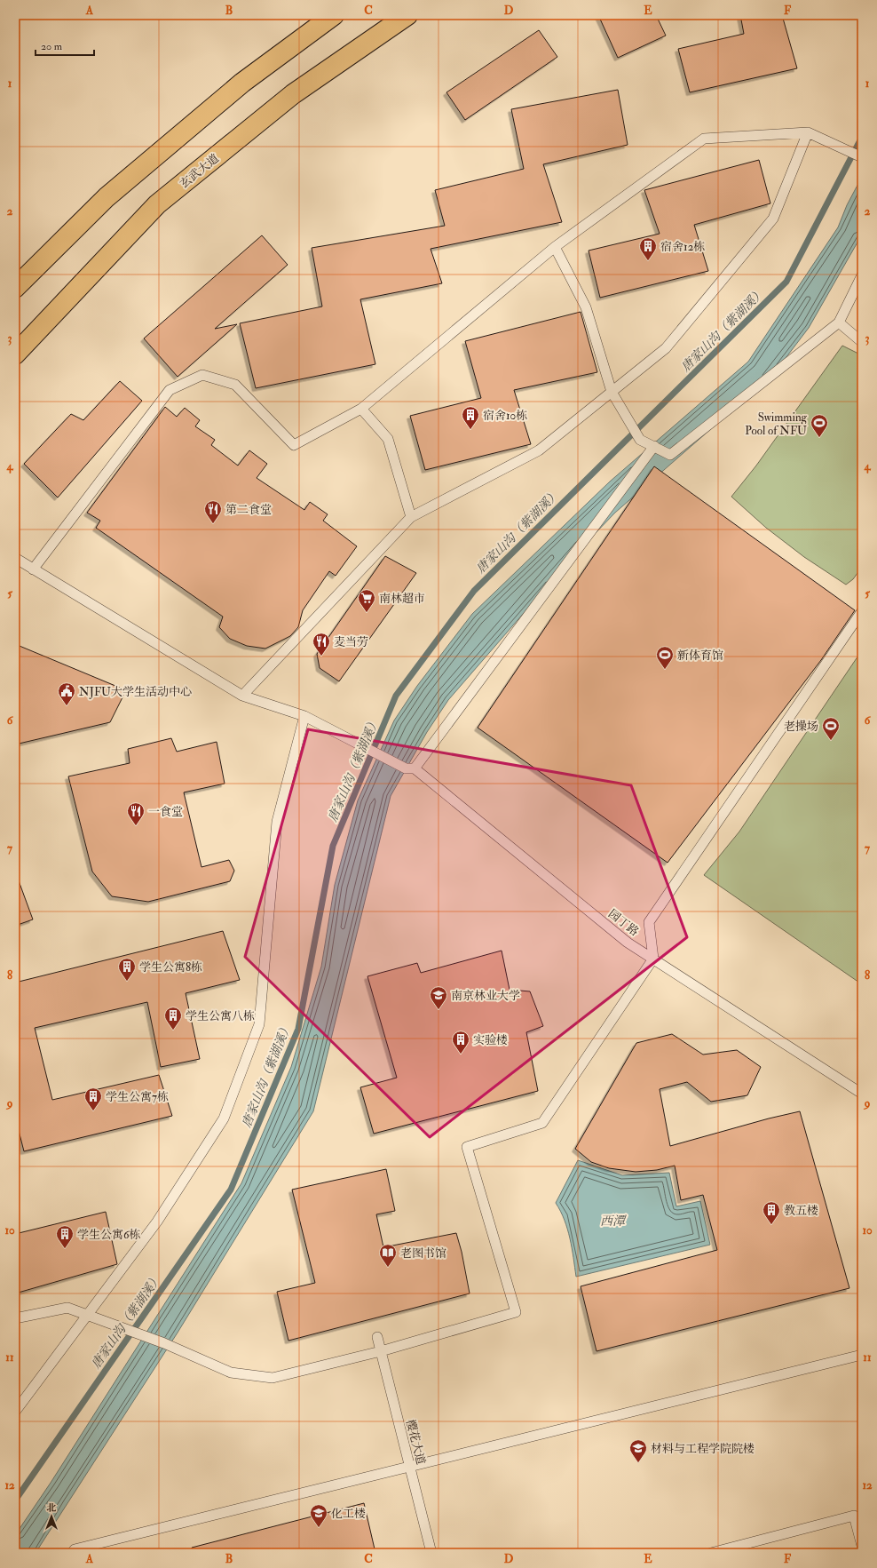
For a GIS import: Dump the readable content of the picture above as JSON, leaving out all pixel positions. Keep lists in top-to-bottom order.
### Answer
{
  "streets": {
    "highway": ["玄武大道"],
    "lane": ["园丁路", "樱花大道"]
  },
  "water": ["唐家山沟（紫湖溪）", "西潭"],
  "places": {
    "building": [
      "宿舍12栋",
      "宿舍10栋",
      "学生公寓8栋",
      "学生公寓八栋",
      "实验楼",
      "学生公寓7栋",
      "教五楼",
      "学生公寓6栋"
    ],
    "sports": ["Swimming Pool of NFU", "新体育馆", "老操场"],
    "restaurant": ["第二食堂", "麦当劳", "一食堂"],
    "supermarket": ["南林超市"],
    "public building": ["NJFU大学生活动中心"],
    "school or university": ["南京林业大学", "材料与工程学院院楼", "化工楼"],
    "library": ["老图书馆"]
  },
  "scale_bar": "20 m",
  "north": "top",
  "grid": {
    "columns": [
      "A",
      "B",
      "C",
      "D",
      "E",
      "F"
    ],
    "rows": [
      "1",
      "2",
      "3",
      "4",
      "5",
      "6",
      "7",
      "8",
      "9",
      "10",
      "11",
      "12"
    ]
  }
}
